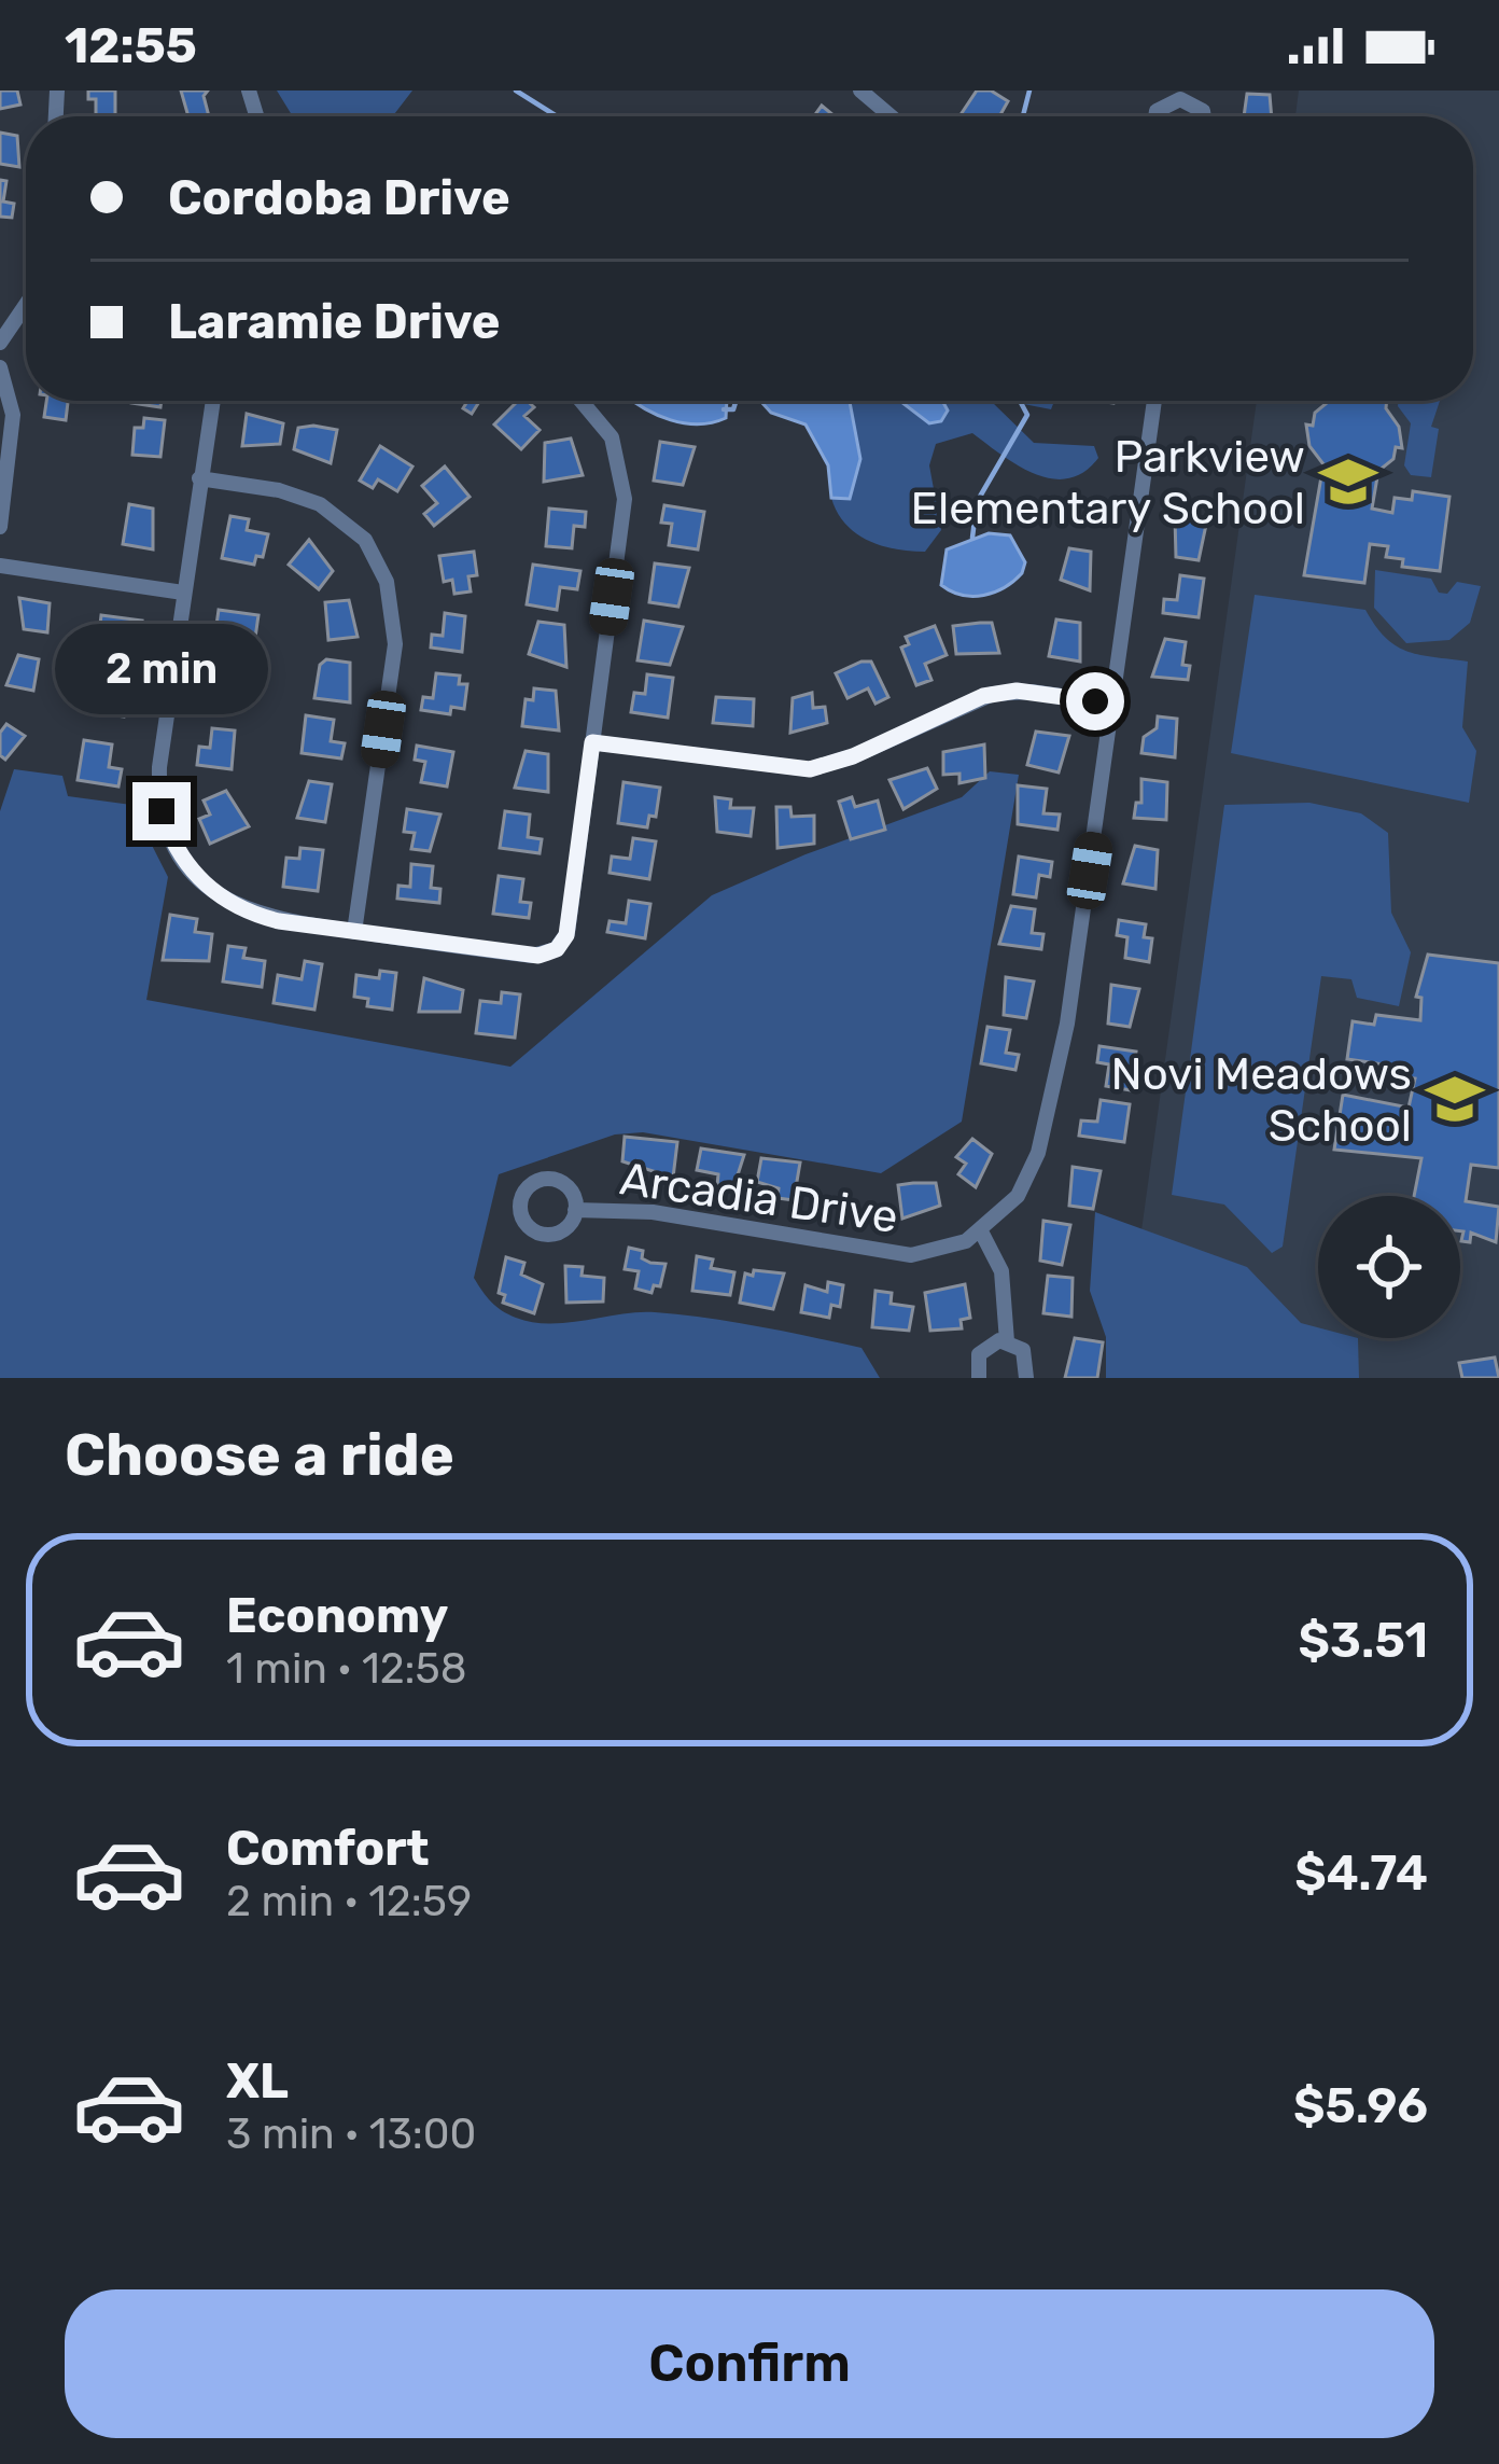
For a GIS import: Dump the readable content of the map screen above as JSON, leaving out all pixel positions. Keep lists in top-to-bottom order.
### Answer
{
  "streets": {
    "street": ["Arcadia Drive"]
  },
  "places": {
    "school or university": ["Parkview Elementary School", "Novi Meadows School"]
  },
  "page": {
    "status": "12:55",
    "banner": ["Cordoba Drive", "Laramie Drive"],
    "bubble": "2 min",
    "heading": "Choose a ride",
    "list": [
      {
        "name": "Economy",
        "note": "1 min · 12:58",
        "value": "$3.51"
      },
      {
        "name": "Comfort",
        "note": "2 min · 12:59",
        "value": "$4.74"
      },
      {
        "name": "XL",
        "note": "3 min · 13:00",
        "value": "$5.96"
      }
    ],
    "buttons": "Confirm"
  }
}
